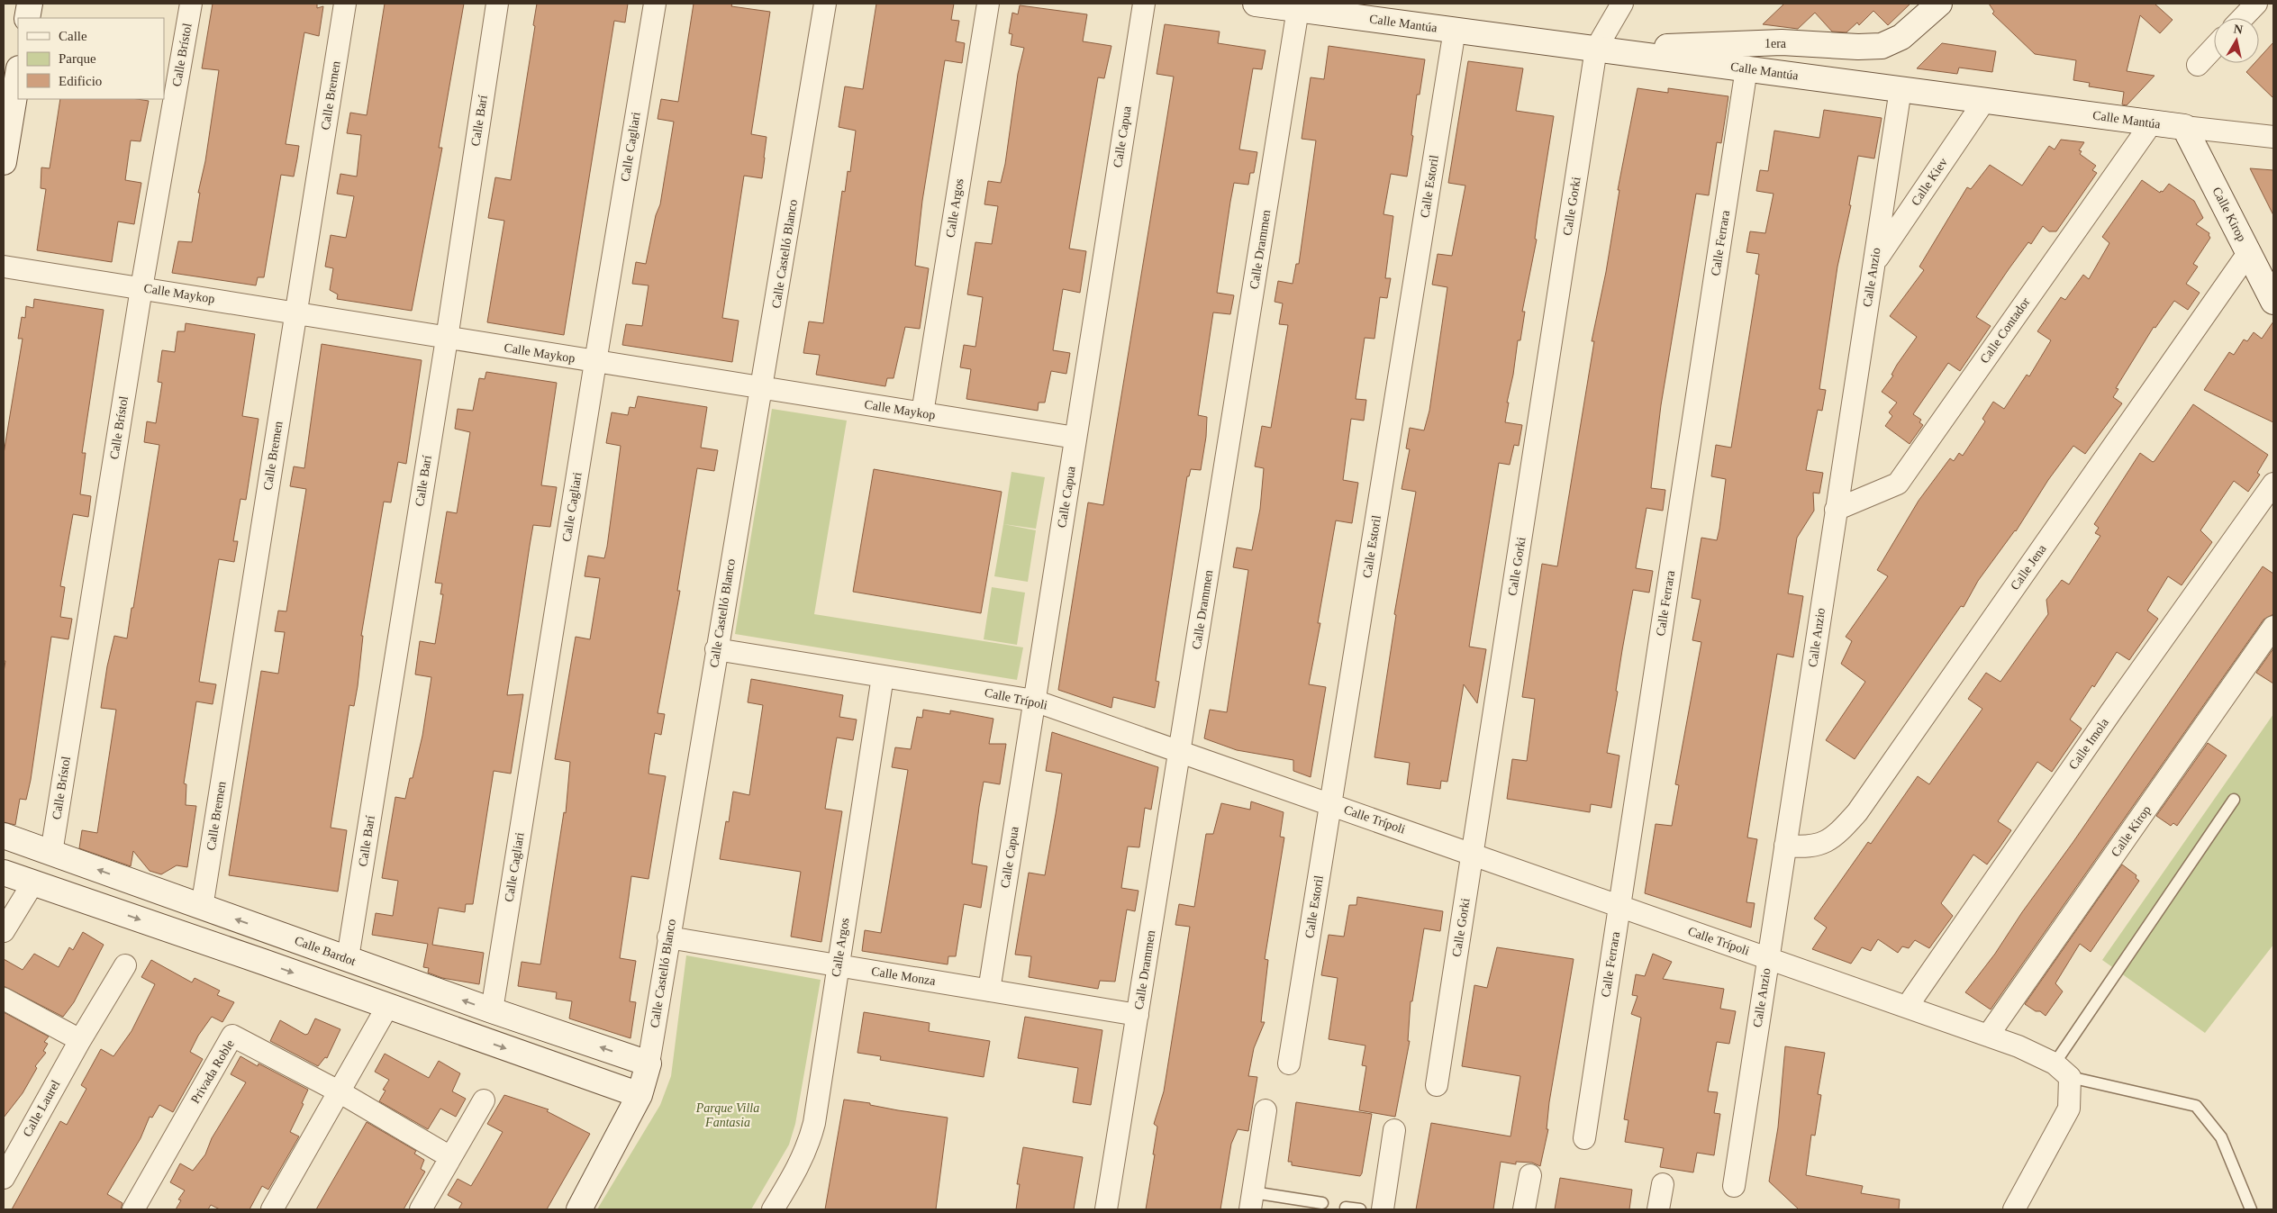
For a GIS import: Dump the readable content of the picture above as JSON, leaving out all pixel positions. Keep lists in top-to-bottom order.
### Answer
{
  "streets": {
    "street": [
      "Calle Mantúa",
      "1era",
      "Calle Brístol",
      "Calle Bremen",
      "Calle Barí",
      "Calle Capua",
      "Calle Cagliari",
      "Calle Kiev",
      "Calle Estoril",
      "Calle Gorki",
      "Calle Argos",
      "Calle Kirop",
      "Calle Ferrara",
      "Calle Drammen",
      "Calle Castelló Blanco",
      "Calle Anzio",
      "Calle Maykop",
      "Calle Contador",
      "Calle Jena",
      "Calle Trípoli",
      "Calle Imola",
      "Calle Bardot",
      "Calle Monza",
      "Privada Roble",
      "Calle Laurel"
    ]
  },
  "crossings": [
    ["Calle Mantúa", "1era"],
    ["Calle Mantúa", "Calle Kiev"],
    ["Calle Mantúa", "Calle Estoril"],
    ["Calle Mantúa", "Calle Gorki"],
    ["Calle Mantúa", "Calle Kirop"],
    ["Calle Mantúa", "Calle Ferrara"],
    ["Calle Mantúa", "Calle Drammen"],
    ["Calle Mantúa", "Calle Anzio"],
    ["Calle Mantúa", "Calle Contador"],
    ["1era", "Calle Gorki"],
    ["Calle Brístol", "Calle Maykop"],
    ["Calle Brístol", "Calle Bardot"],
    ["Calle Bremen", "Calle Maykop"],
    ["Calle Bremen", "Calle Bardot"],
    ["Calle Barí", "Calle Maykop"],
    ["Calle Barí", "Calle Bardot"],
    ["Calle Capua", "Calle Maykop"],
    ["Calle Capua", "Calle Trípoli"],
    ["Calle Capua", "Calle Monza"],
    ["Calle Cagliari", "Calle Maykop"],
    ["Calle Cagliari", "Calle Bardot"],
    ["Calle Kiev", "Calle Anzio"],
    ["Calle Estoril", "Calle Trípoli"],
    ["Calle Gorki", "Calle Trípoli"],
    ["Calle Argos", "Calle Maykop"],
    ["Calle Argos", "Calle Trípoli"],
    ["Calle Argos", "Calle Monza"],
    ["Calle Kirop", "Calle Jena"],
    ["Calle Kirop", "Calle Trípoli"],
    ["Calle Ferrara", "Calle Trípoli"],
    ["Calle Drammen", "Calle Trípoli"],
    ["Calle Drammen", "Calle Monza"],
    ["Calle Castelló Blanco", "Calle Maykop"],
    ["Calle Castelló Blanco", "Calle Trípoli"],
    ["Calle Castelló Blanco", "Calle Bardot"],
    ["Calle Castelló Blanco", "Calle Monza"],
    ["Calle Anzio", "Calle Contador"],
    ["Calle Anzio", "Calle Jena"],
    ["Calle Anzio", "Calle Trípoli"],
    ["Calle Trípoli", "Calle Imola"]
  ],
  "parks": ["Parque Villa Fantasia"],
  "legend": ["Calle", "Parque", "Edificio"],
  "north": "top"
}
